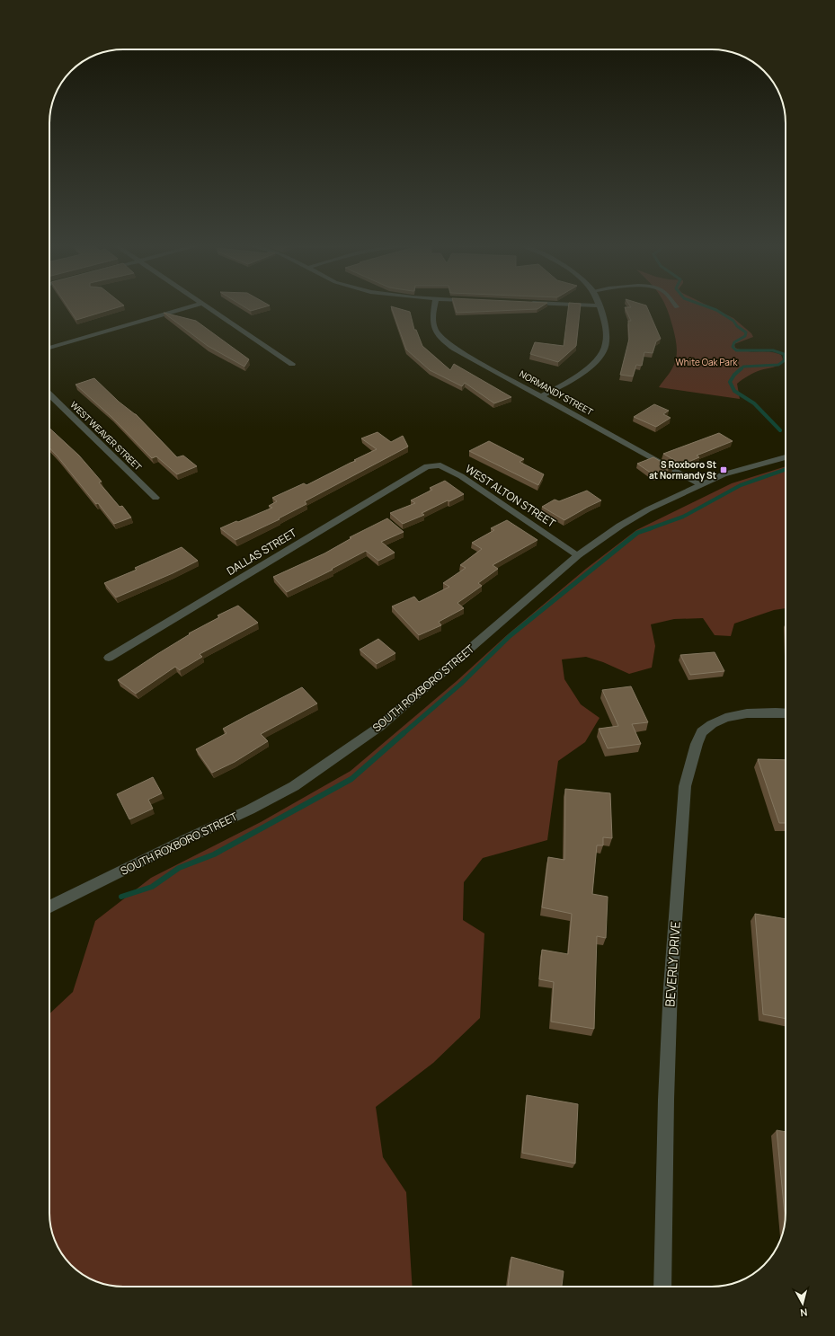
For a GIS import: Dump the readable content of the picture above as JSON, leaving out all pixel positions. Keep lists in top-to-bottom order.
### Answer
{
  "streets": {
    "street": [
      "NORMANDY STREET",
      "WEST WEAVER STREET",
      "WEST ALTON STREET",
      "DALLAS STREET",
      "SOUTH ROXBORO STREET",
      "BEVERLY DRIVE"
    ]
  },
  "crossings": [
    ["NORMANDY STREET", "SOUTH ROXBORO STREET"],
    ["WEST ALTON STREET", "DALLAS STREET"],
    ["WEST ALTON STREET", "SOUTH ROXBORO STREET"]
  ],
  "parks": ["White Oak Park"],
  "places": {
    "transit": ["S Roxboro St at Normandy St"]
  },
  "north": "bottom"
}
